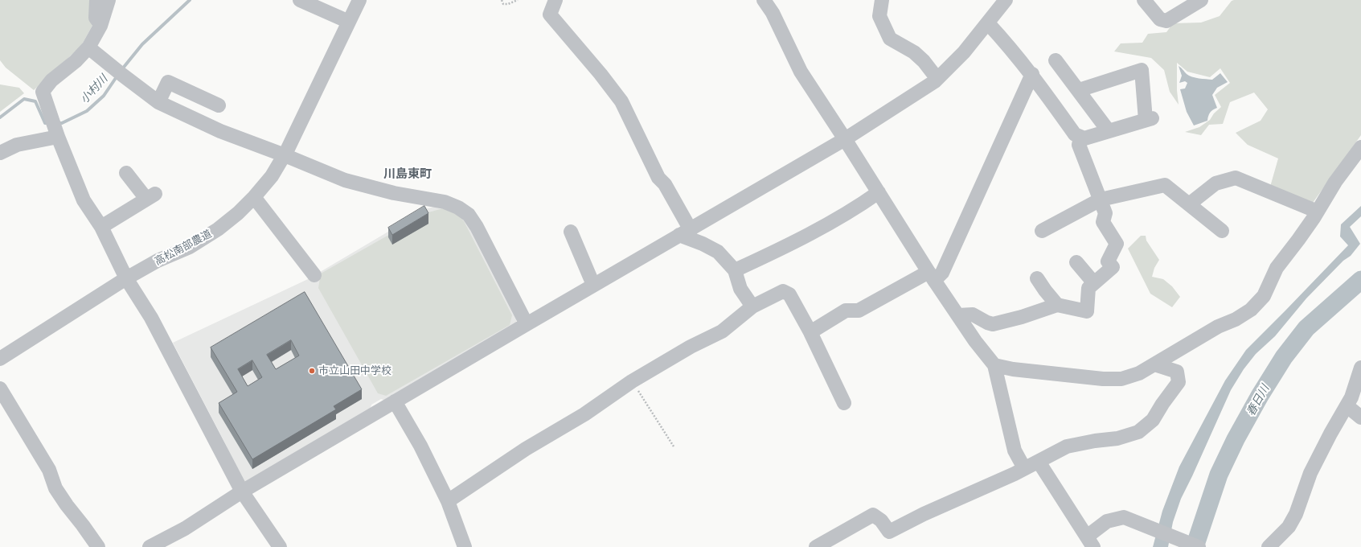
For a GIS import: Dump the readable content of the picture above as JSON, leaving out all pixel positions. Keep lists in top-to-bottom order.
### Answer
{
  "streets": {
    "street": ["高松南部農道"]
  },
  "districts": ["川島東町"],
  "water": ["小村川", "春日川"],
  "places": ["市立山田中学校"]
}
